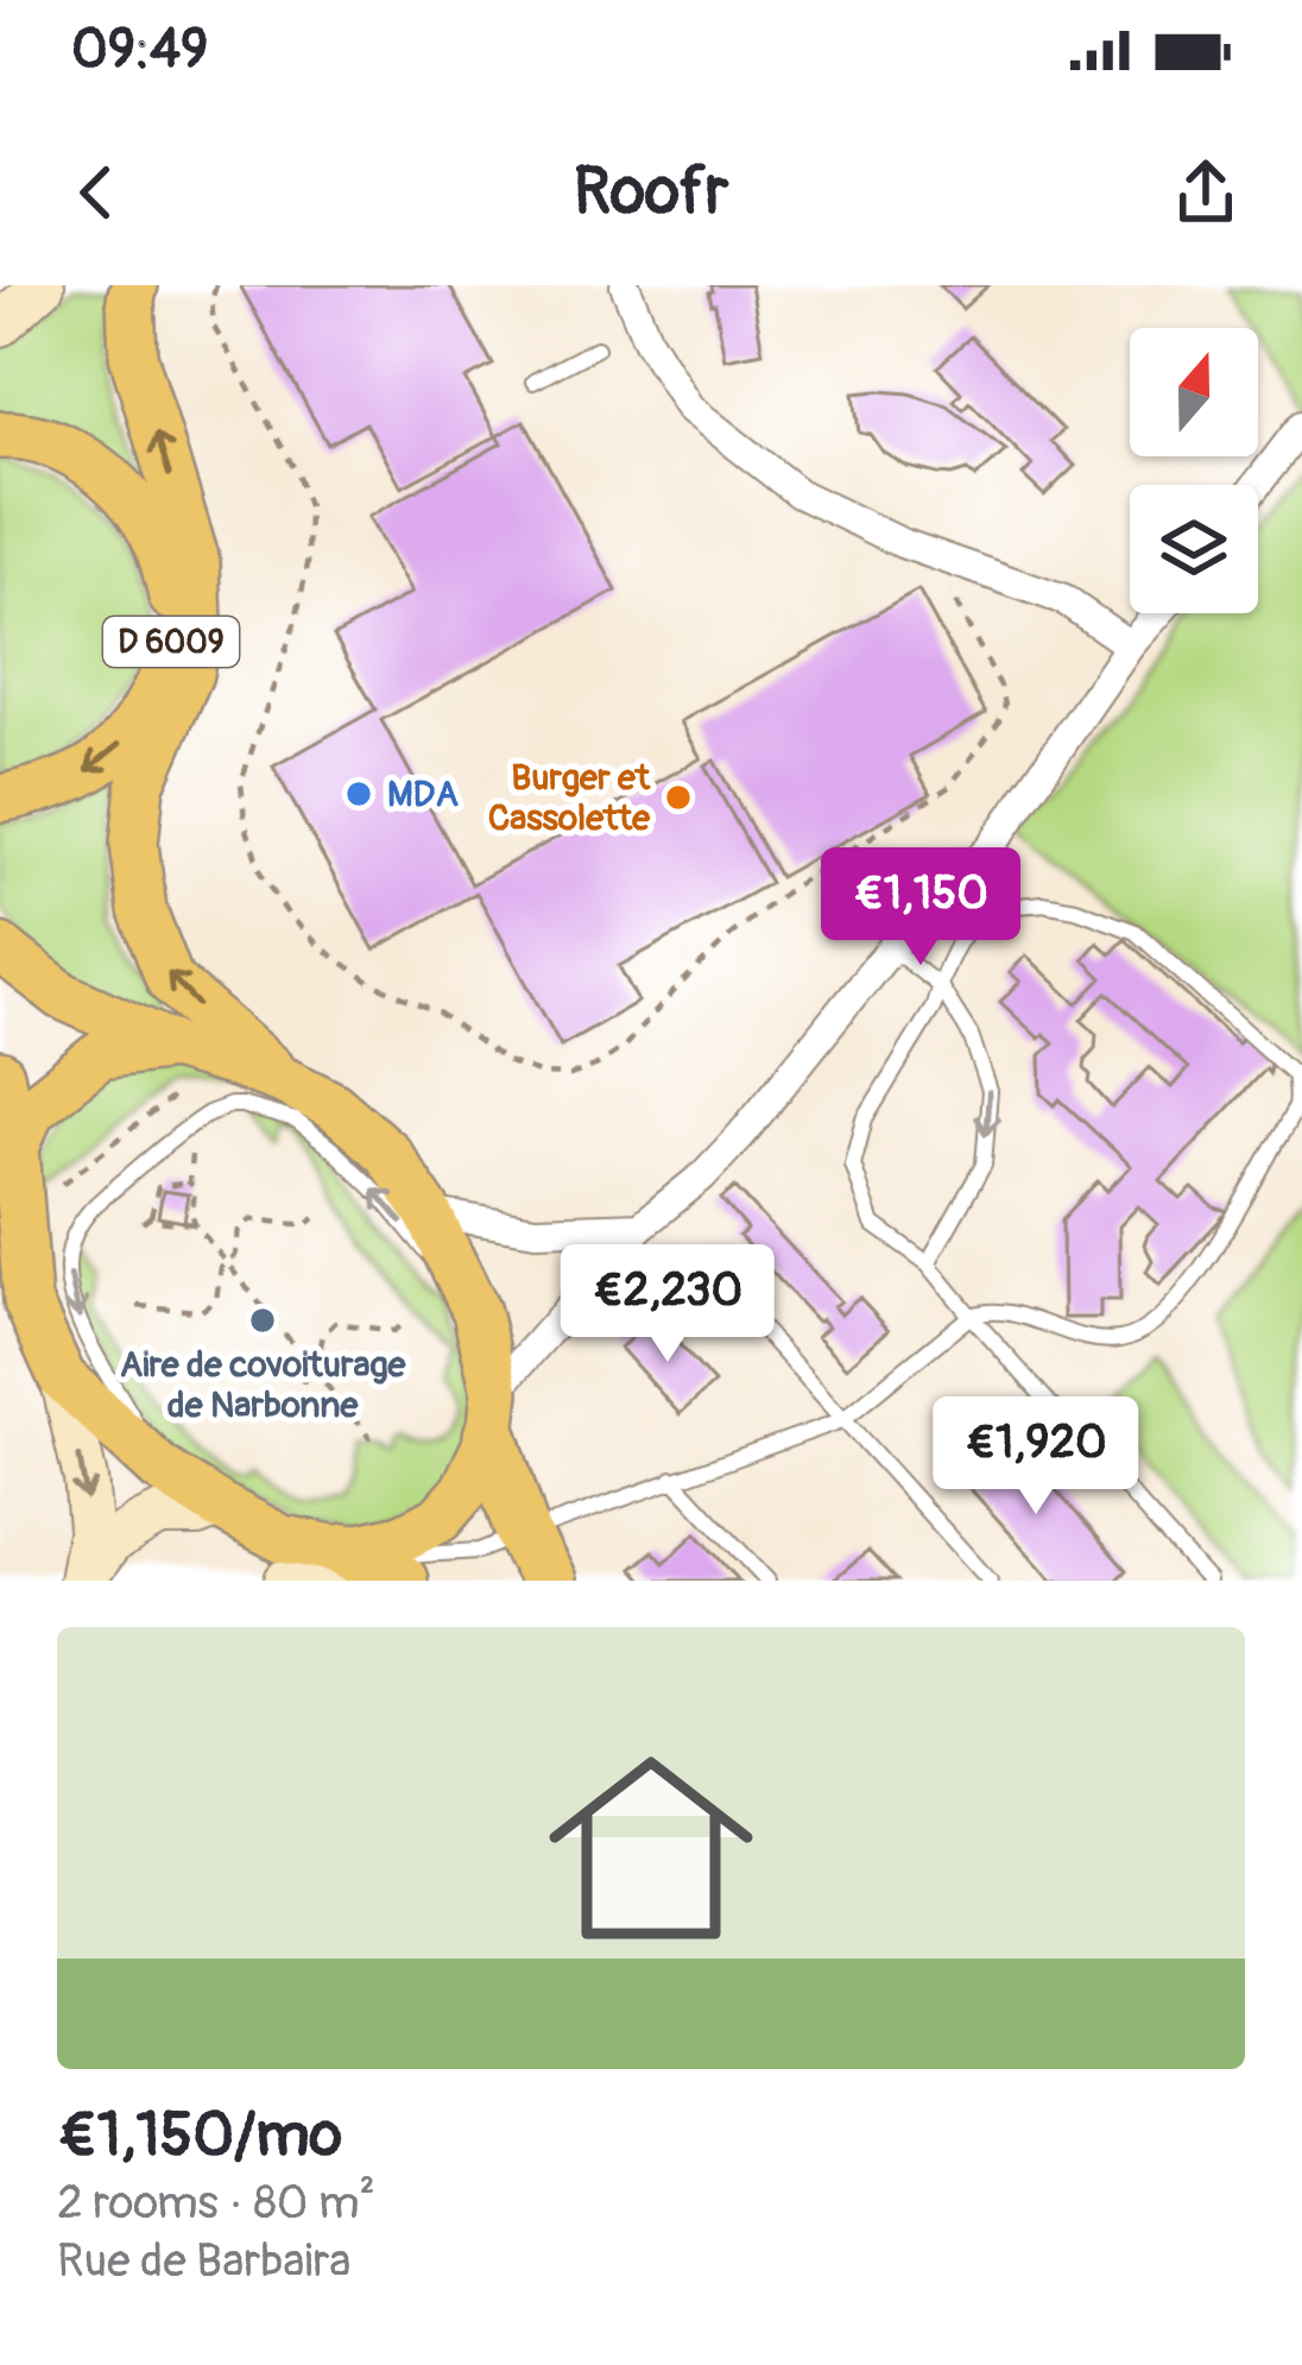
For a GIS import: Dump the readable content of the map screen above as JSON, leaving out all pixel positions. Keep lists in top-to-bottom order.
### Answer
{
  "streets": {
    "main road": ["D 6009"]
  },
  "places": ["MDA", "Burger et Cassolette", "Aire de covoiturage de Narbonne"],
  "north": "top",
  "page": {
    "status": "09:49",
    "header": "Roofr",
    "price": ["€1,150", "€2,230", "€1,920"],
    "list": [
      {
        "name": "€1,150/mo",
        "note": "2 rooms · 80 m² · Rue de Barbaira"
      }
    ]
  }
}
